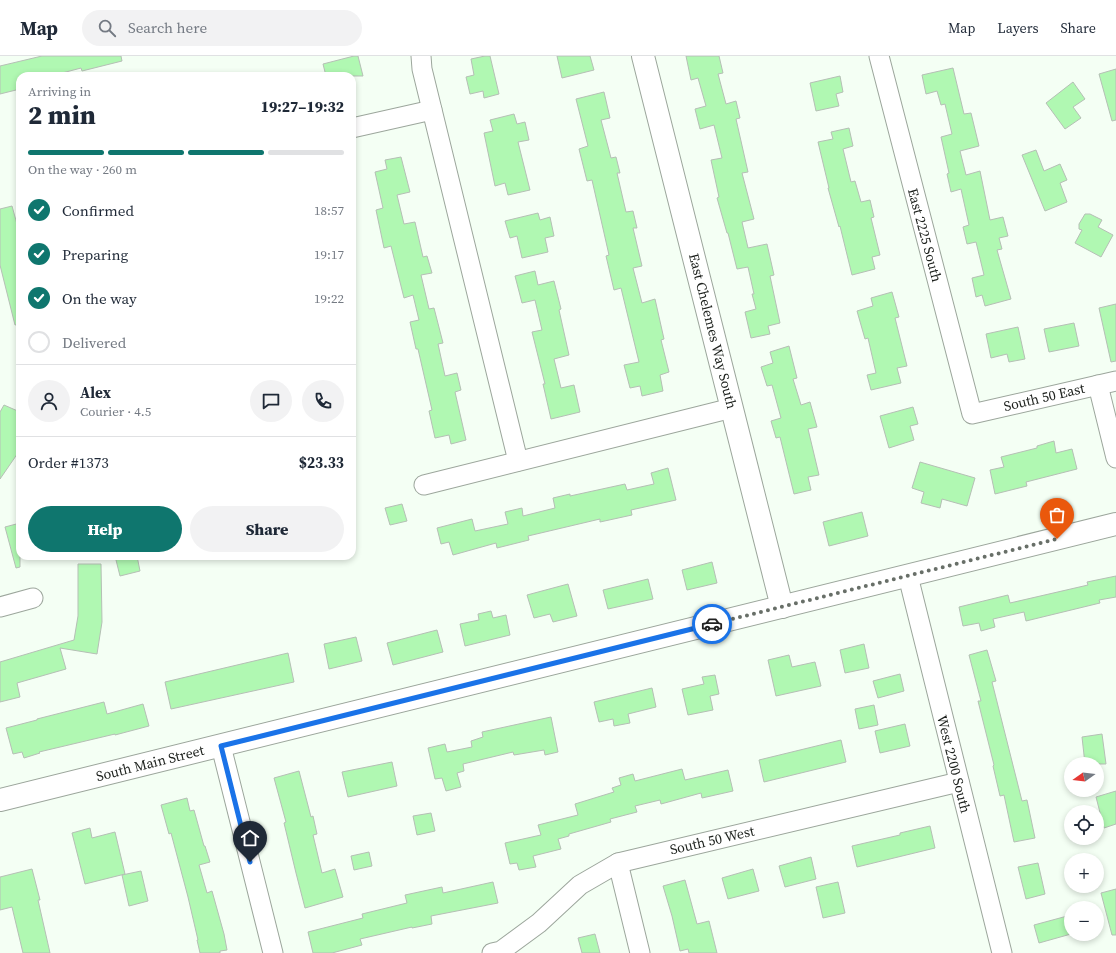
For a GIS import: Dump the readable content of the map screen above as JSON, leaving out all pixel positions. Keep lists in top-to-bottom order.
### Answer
{
  "streets": {
    "street": [
      "East 2225 South",
      "East Chelemes Way South",
      "South 50 East",
      "South Main Street",
      "West 2200 South",
      "South 50 West"
    ]
  },
  "crossings": [
    ["East 2225 South", "South 50 East"],
    ["East Chelemes Way South", "South Main Street"],
    ["South Main Street", "West 2200 South"],
    ["West 2200 South", "South 50 West"]
  ],
  "north": "left",
  "page": {
    "header": "Map",
    "search": "Search here",
    "nav": ["Map", "Layers", "Share"],
    "heading": ["2 min", "Arriving in", "19:27–19:32"],
    "panel": [
      "Alex",
      "Courier · 4.5",
      "Order #1373",
      "$23.33"
    ],
    "bar": "On the way · 260 m",
    "list": [
      ["Confirmed", "18:57"],
      ["Preparing", "19:17"],
      ["On the way", "19:22"],
      "Delivered"
    ],
    "buttons": ["Help", "Share"],
    "map_buttons": ["+", "−"]
  }
}
